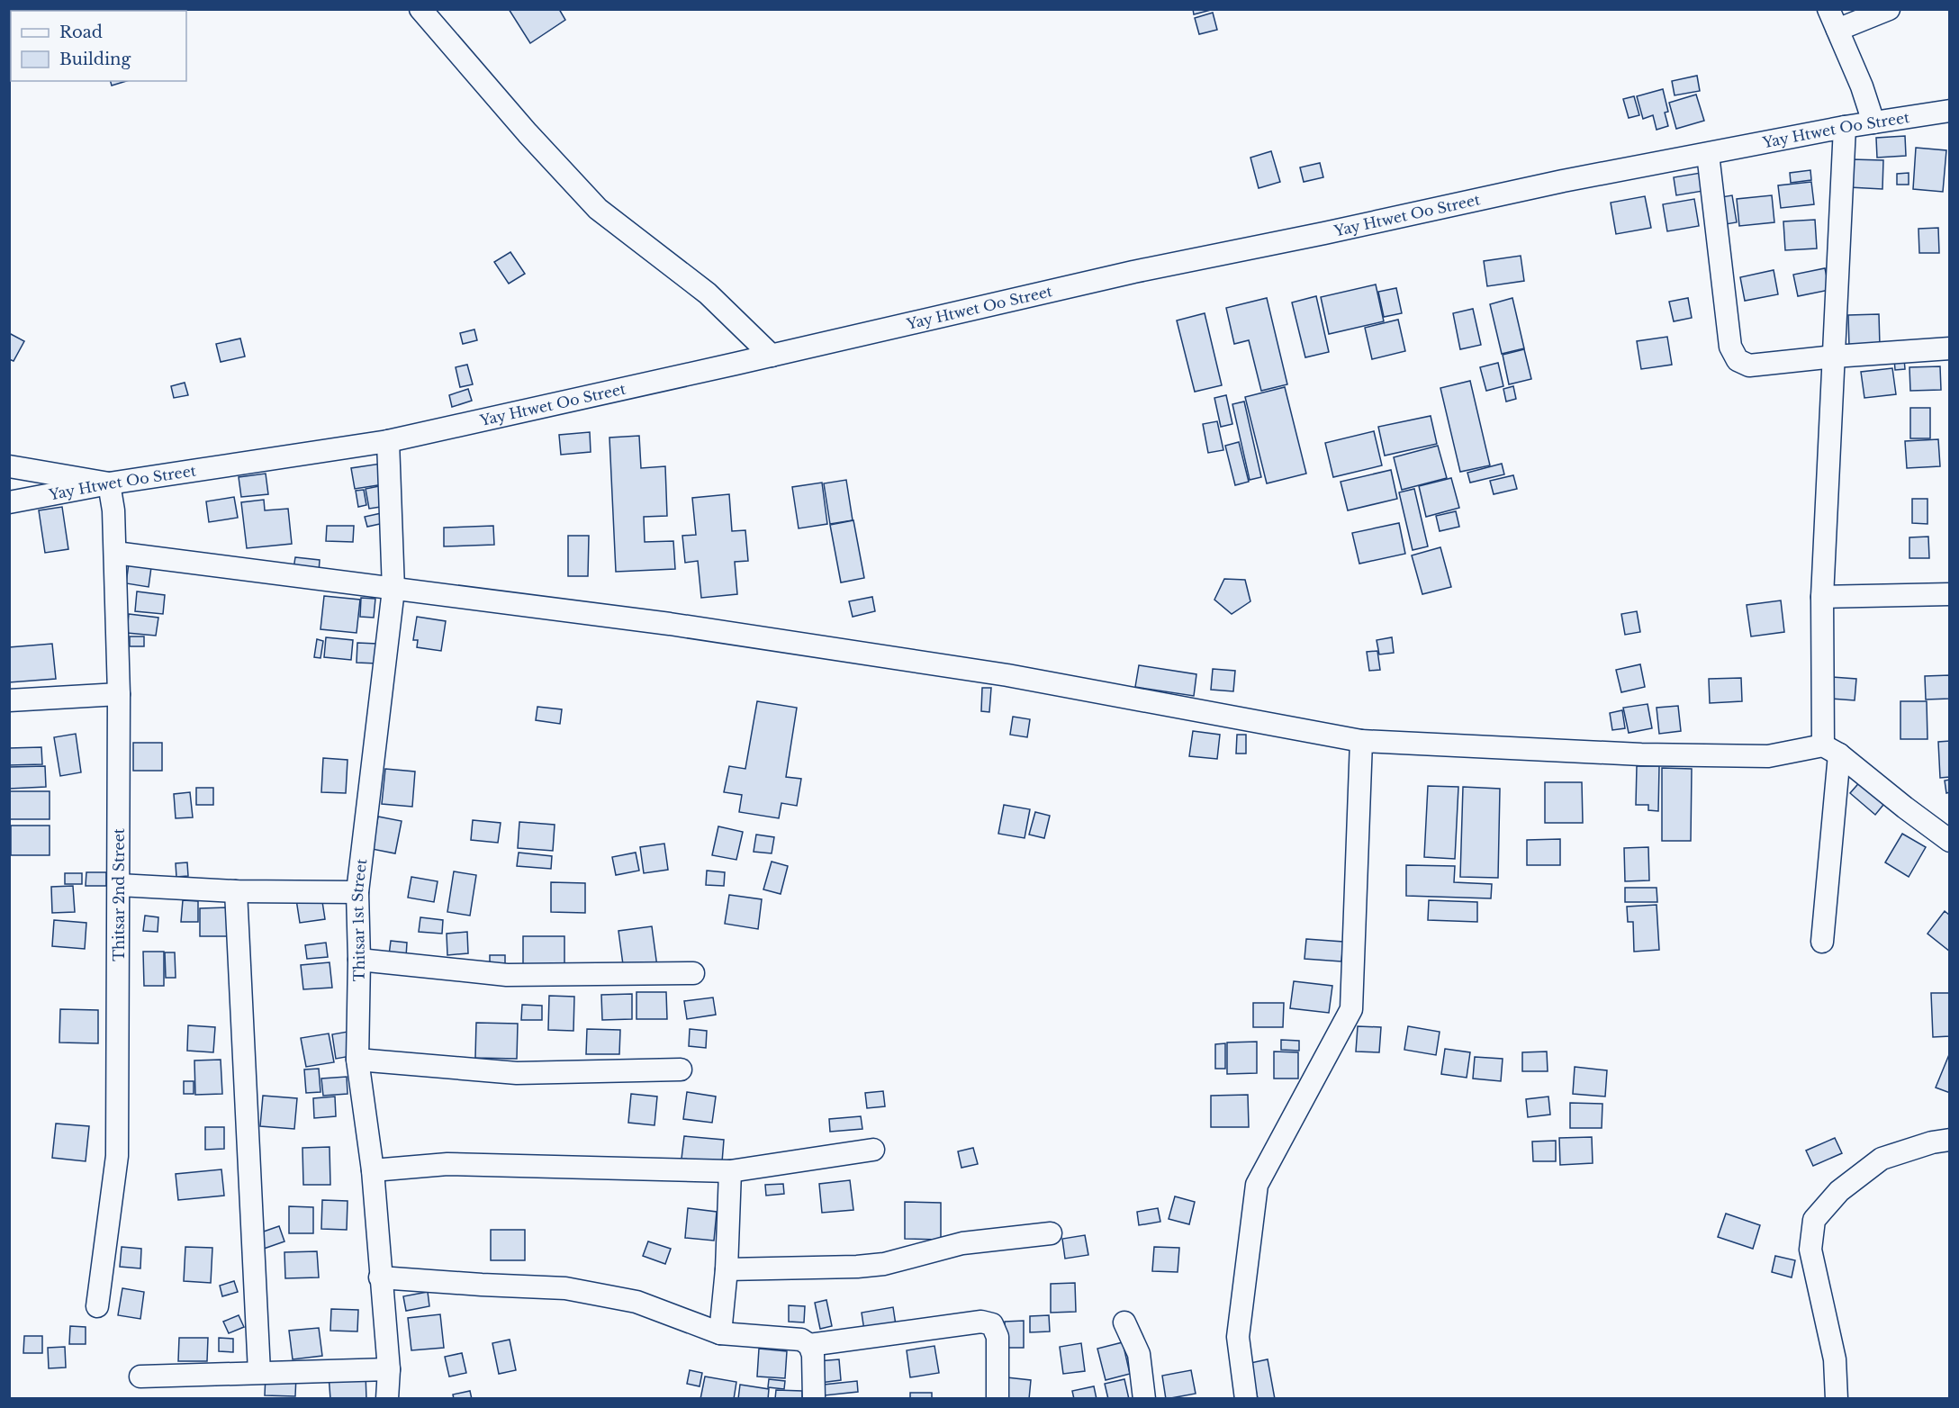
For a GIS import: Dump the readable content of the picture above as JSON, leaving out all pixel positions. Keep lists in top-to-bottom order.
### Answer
{
  "streets": {
    "street": ["Yay Htwet Oo Street", "Thitsar 2nd Street", "Thitsar 1st Street"]
  },
  "crossings": [
    ["Yay Htwet Oo Street", "Thitsar 2nd Street"],
    ["Yay Htwet Oo Street", "Thitsar 1st Street"]
  ],
  "legend": ["Road", "Building"]
}
